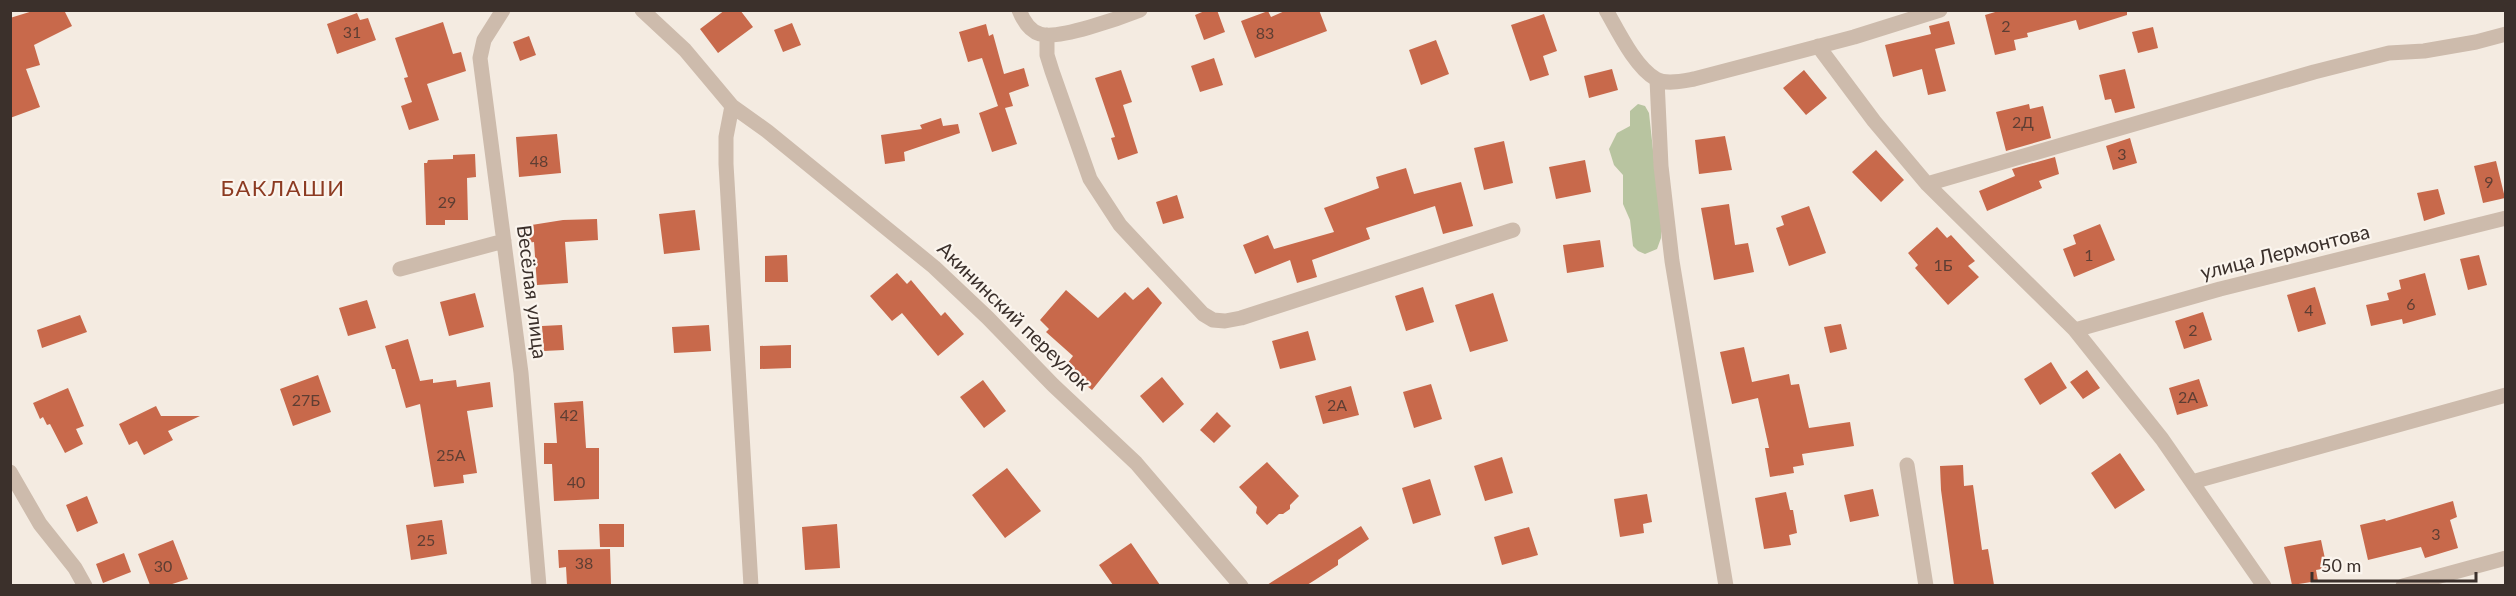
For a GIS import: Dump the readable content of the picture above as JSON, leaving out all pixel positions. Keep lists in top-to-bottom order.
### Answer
{
  "streets": {
    "street": ["улица Лермонтова", "Весёлая улица", "Акининский переулок"]
  },
  "districts": ["БАКЛАШИ"],
  "house_numbers": [
    "2",
    "31",
    "83",
    "2Д",
    "3",
    "48",
    "9",
    "29",
    "1",
    "1Б",
    "6",
    "4",
    "2",
    "2А",
    "27Б",
    "2А",
    "42",
    "25А",
    "40",
    "3",
    "25",
    "38",
    "30"
  ],
  "scale_bar": "50 m"
}
